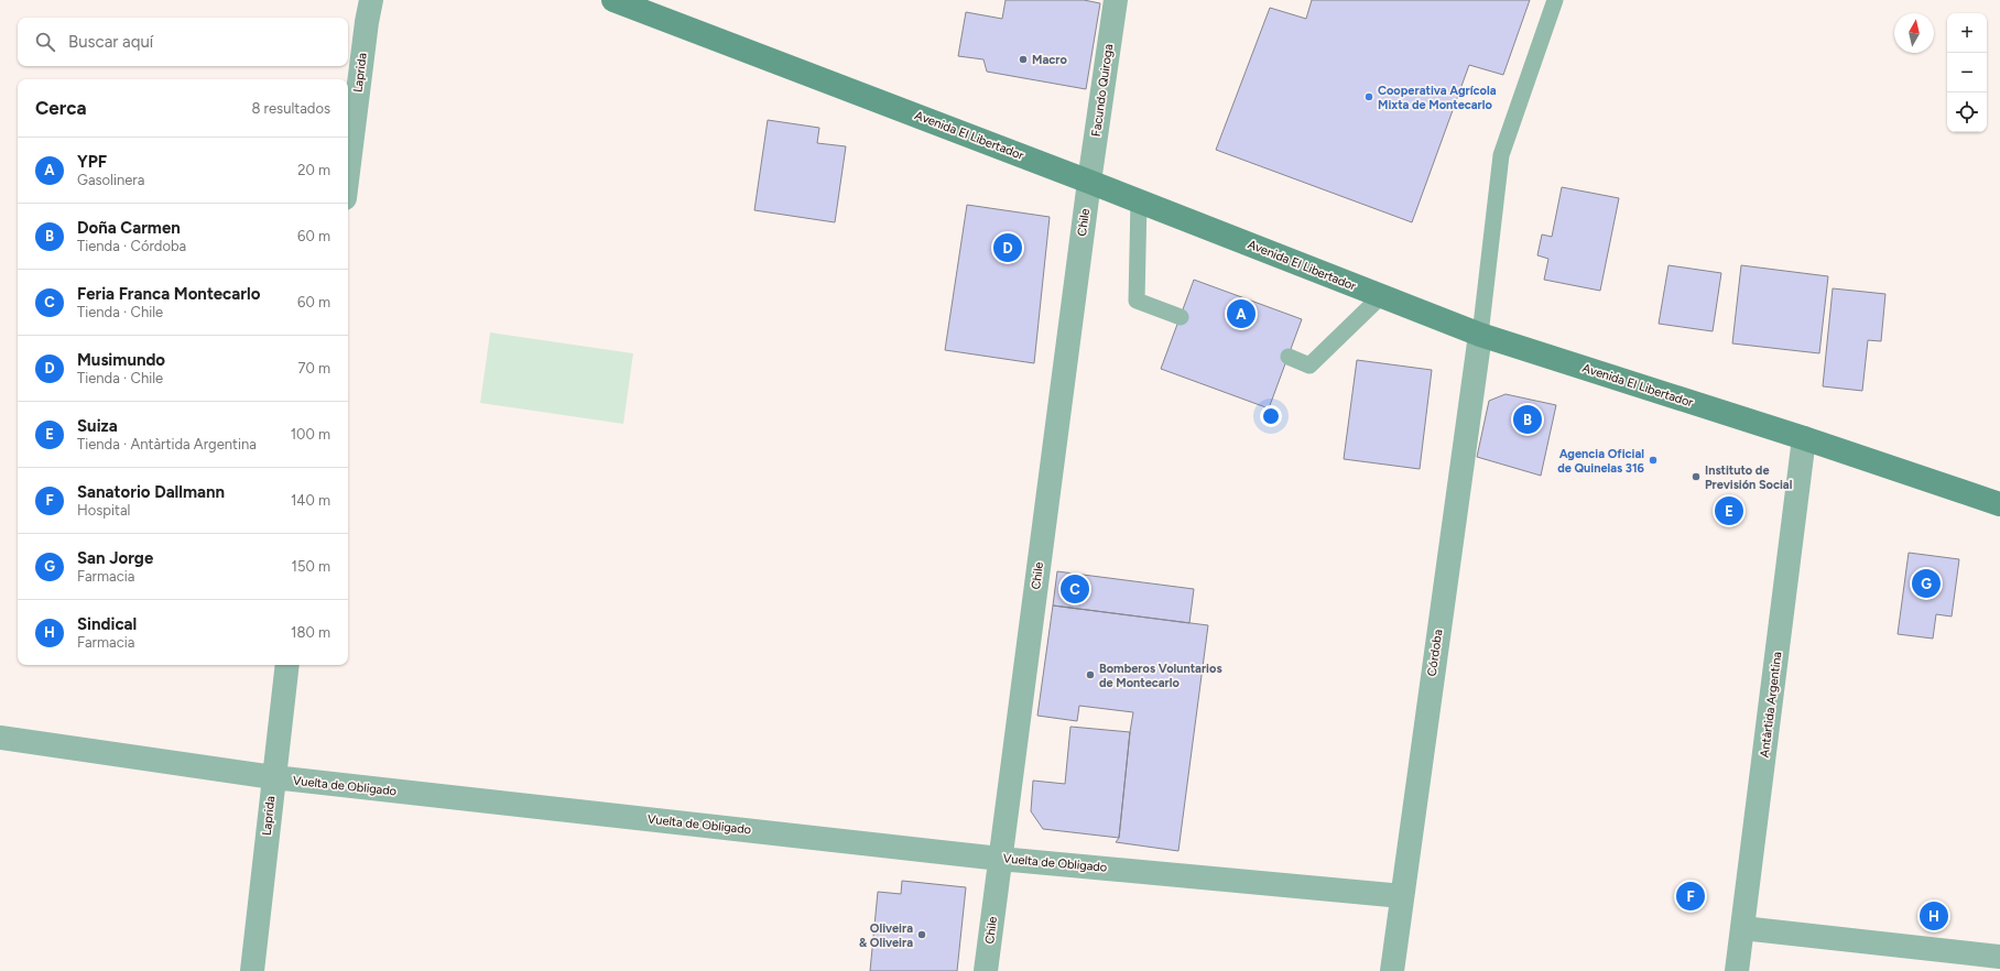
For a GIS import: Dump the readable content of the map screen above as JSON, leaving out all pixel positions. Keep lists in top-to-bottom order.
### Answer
{
  "streets": {
    "main road": ["Avenida El Libertador"],
    "street": [
      "Laprida",
      "Facundo Quiroga",
      "Chile",
      "Córdoba",
      "Antàrtida Argentina",
      "Vuelta de Obligado"
    ]
  },
  "crossings": [
    ["Laprida", "Vuelta de Obligado"],
    ["Facundo Quiroga", "Avenida El Libertador"],
    ["Facundo Quiroga", "Chile"],
    ["Avenida El Libertador", "Chile"],
    ["Avenida El Libertador", "Córdoba"],
    ["Avenida El Libertador", "Antàrtida Argentina"],
    ["Chile", "Vuelta de Obligado"],
    ["Córdoba", "Vuelta de Obligado"]
  ],
  "places": [
    "Macro",
    "Cooperativa Agrícola Mixta de Montecarlo",
    "Agencia Oficial de Quinelas 316",
    "Instituto de Previsión Social",
    "Bomberos Voluntarios de Montecarlo",
    "Oliveira & Oliveira"
  ],
  "north": "top",
  "page": {
    "map_buttons": ["+", "−"],
    "search": "Buscar aquí",
    "heading": ["Cerca", "8 resultados"],
    "list": [
      {
        "mark": "A",
        "name": "YPF",
        "note": "Gasolinera",
        "value": "20 m"
      },
      {
        "mark": "B",
        "name": "Doña Carmen",
        "note": "Tienda · Córdoba",
        "value": "60 m"
      },
      {
        "mark": "C",
        "name": "Feria Franca Montecarlo",
        "note": "Tienda · Chile",
        "value": "60 m"
      },
      {
        "mark": "D",
        "name": "Musimundo",
        "note": "Tienda · Chile",
        "value": "70 m"
      },
      {
        "mark": "E",
        "name": "Suiza",
        "note": "Tienda · Antàrtida Argentina",
        "value": "100 m"
      },
      {
        "mark": "F",
        "name": "Sanatorio Dallmann",
        "note": "Hospital",
        "value": "140 m"
      },
      {
        "mark": "G",
        "name": "San Jorge",
        "note": "Farmacia",
        "value": "150 m"
      },
      {
        "mark": "H",
        "name": "Sindical",
        "note": "Farmacia",
        "value": "180 m"
      }
    ],
    "pins": [
      "D",
      "A",
      "B",
      "E",
      "G",
      "C",
      "F",
      "H"
    ]
  }
}
